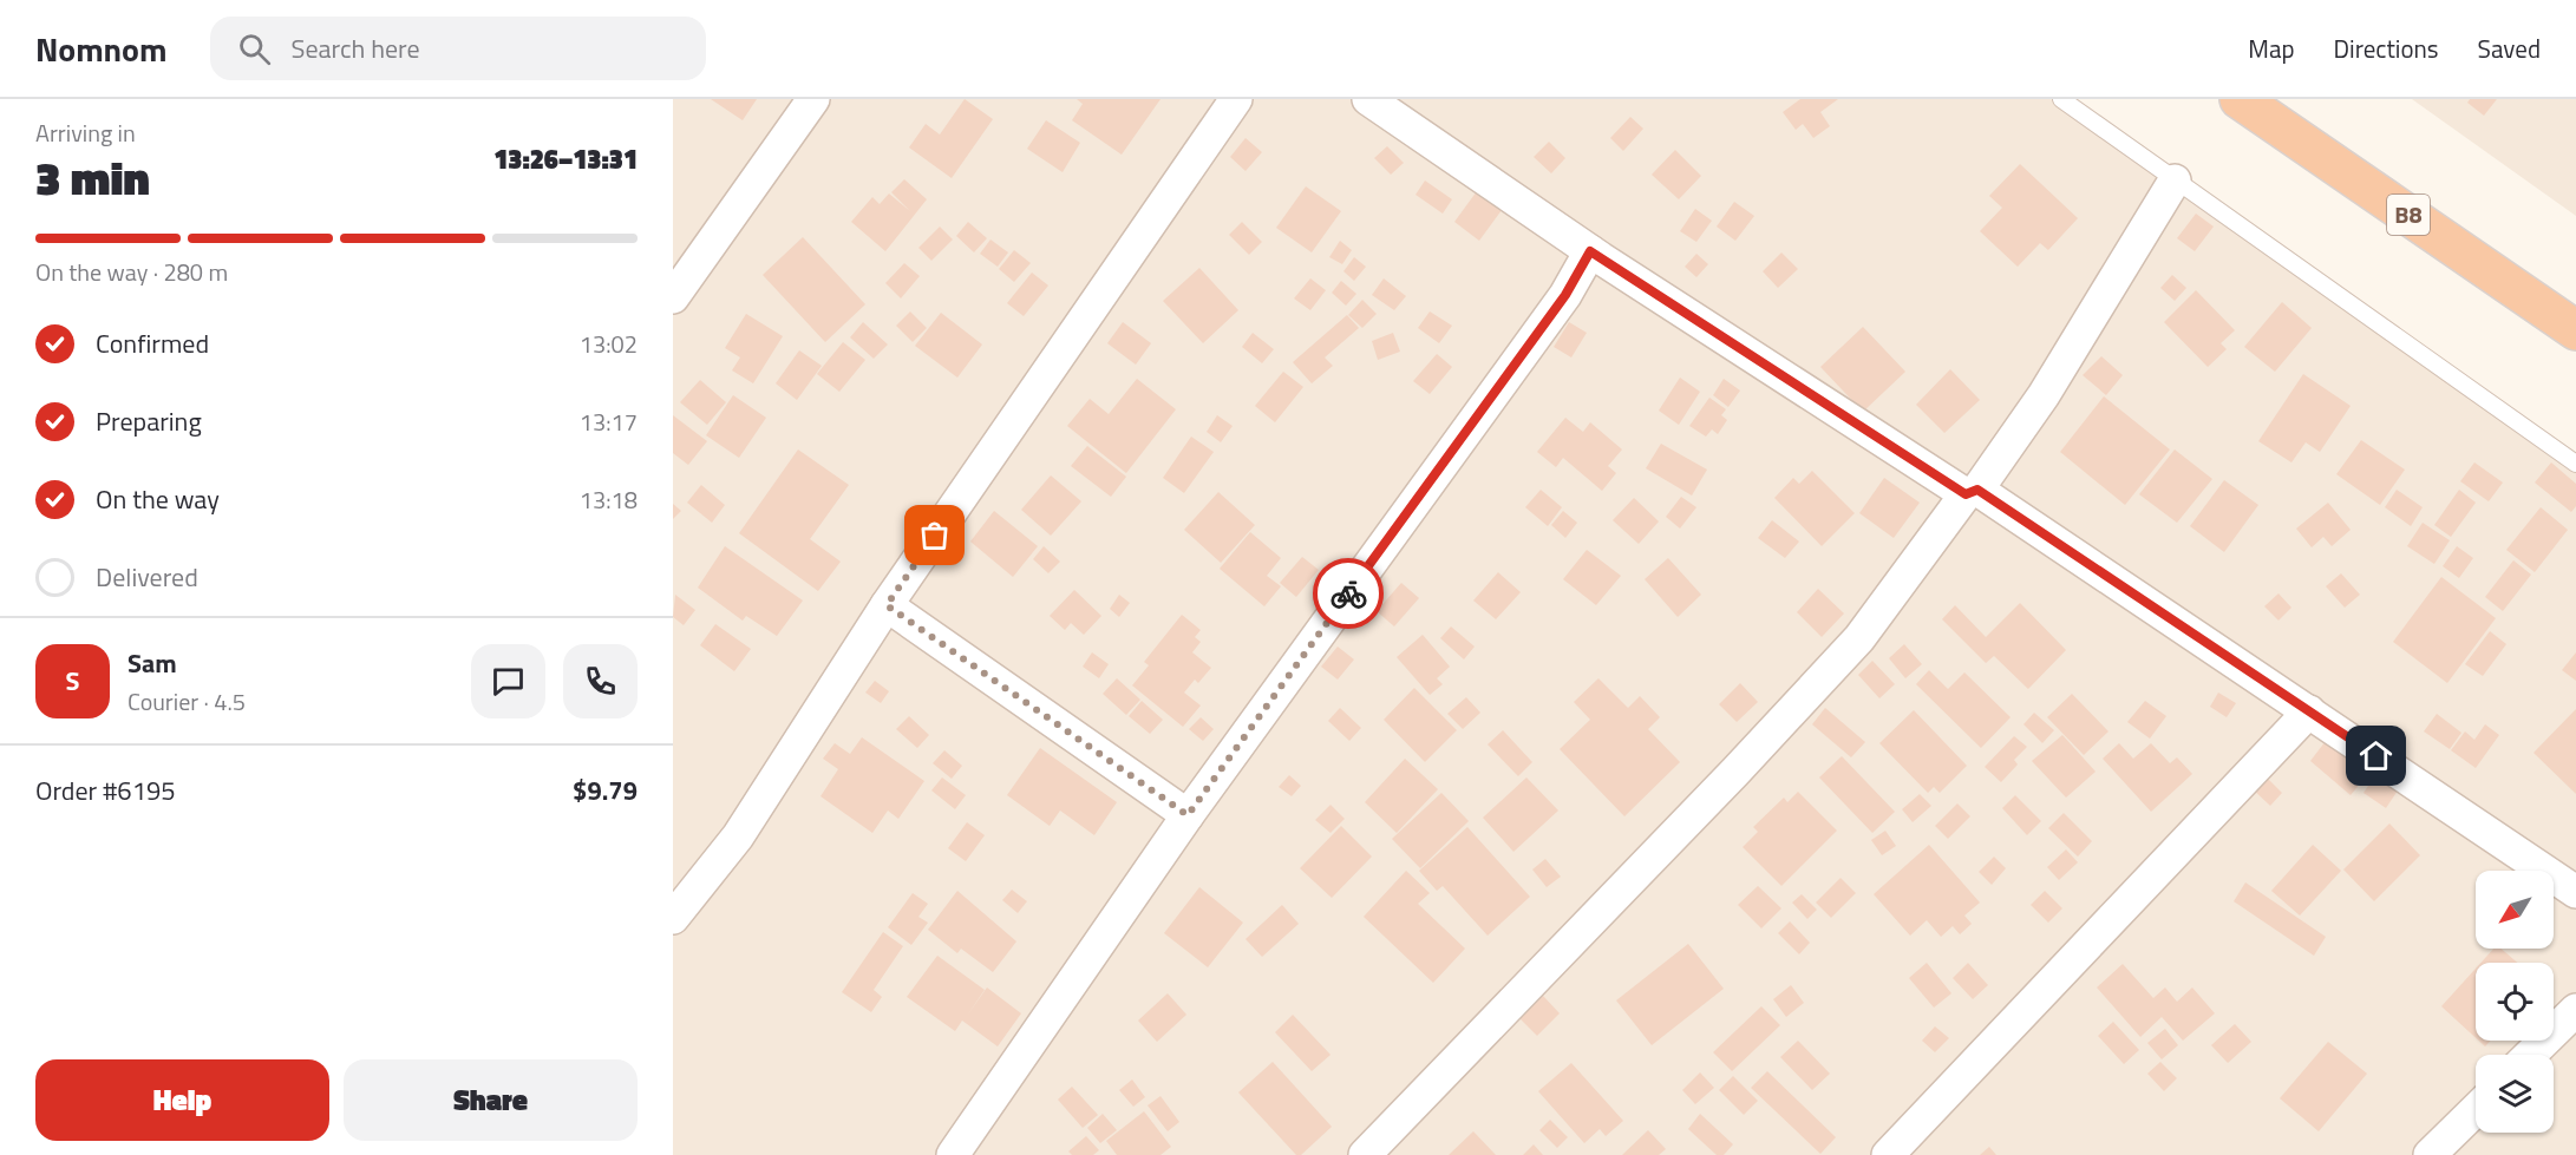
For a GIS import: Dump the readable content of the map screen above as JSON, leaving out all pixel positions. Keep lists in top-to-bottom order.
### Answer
{
  "streets": {
    "highway": ["B8"]
  },
  "north": "bottom left",
  "page": {
    "header": "Nomnom",
    "search": "Search here",
    "nav": ["Map", "Directions", "Saved"],
    "heading": ["3 min", "Arriving in", "13:26–13:31"],
    "panel": [
      "Sam",
      "Courier · 4.5",
      "Order #6195",
      "$9.79"
    ],
    "bar": "On the way · 280 m",
    "list": [
      ["Confirmed", "13:02"],
      ["Preparing", "13:17"],
      ["On the way", "13:18"],
      "Delivered"
    ],
    "round": "S",
    "buttons": ["Help", "Share"]
  }
}
